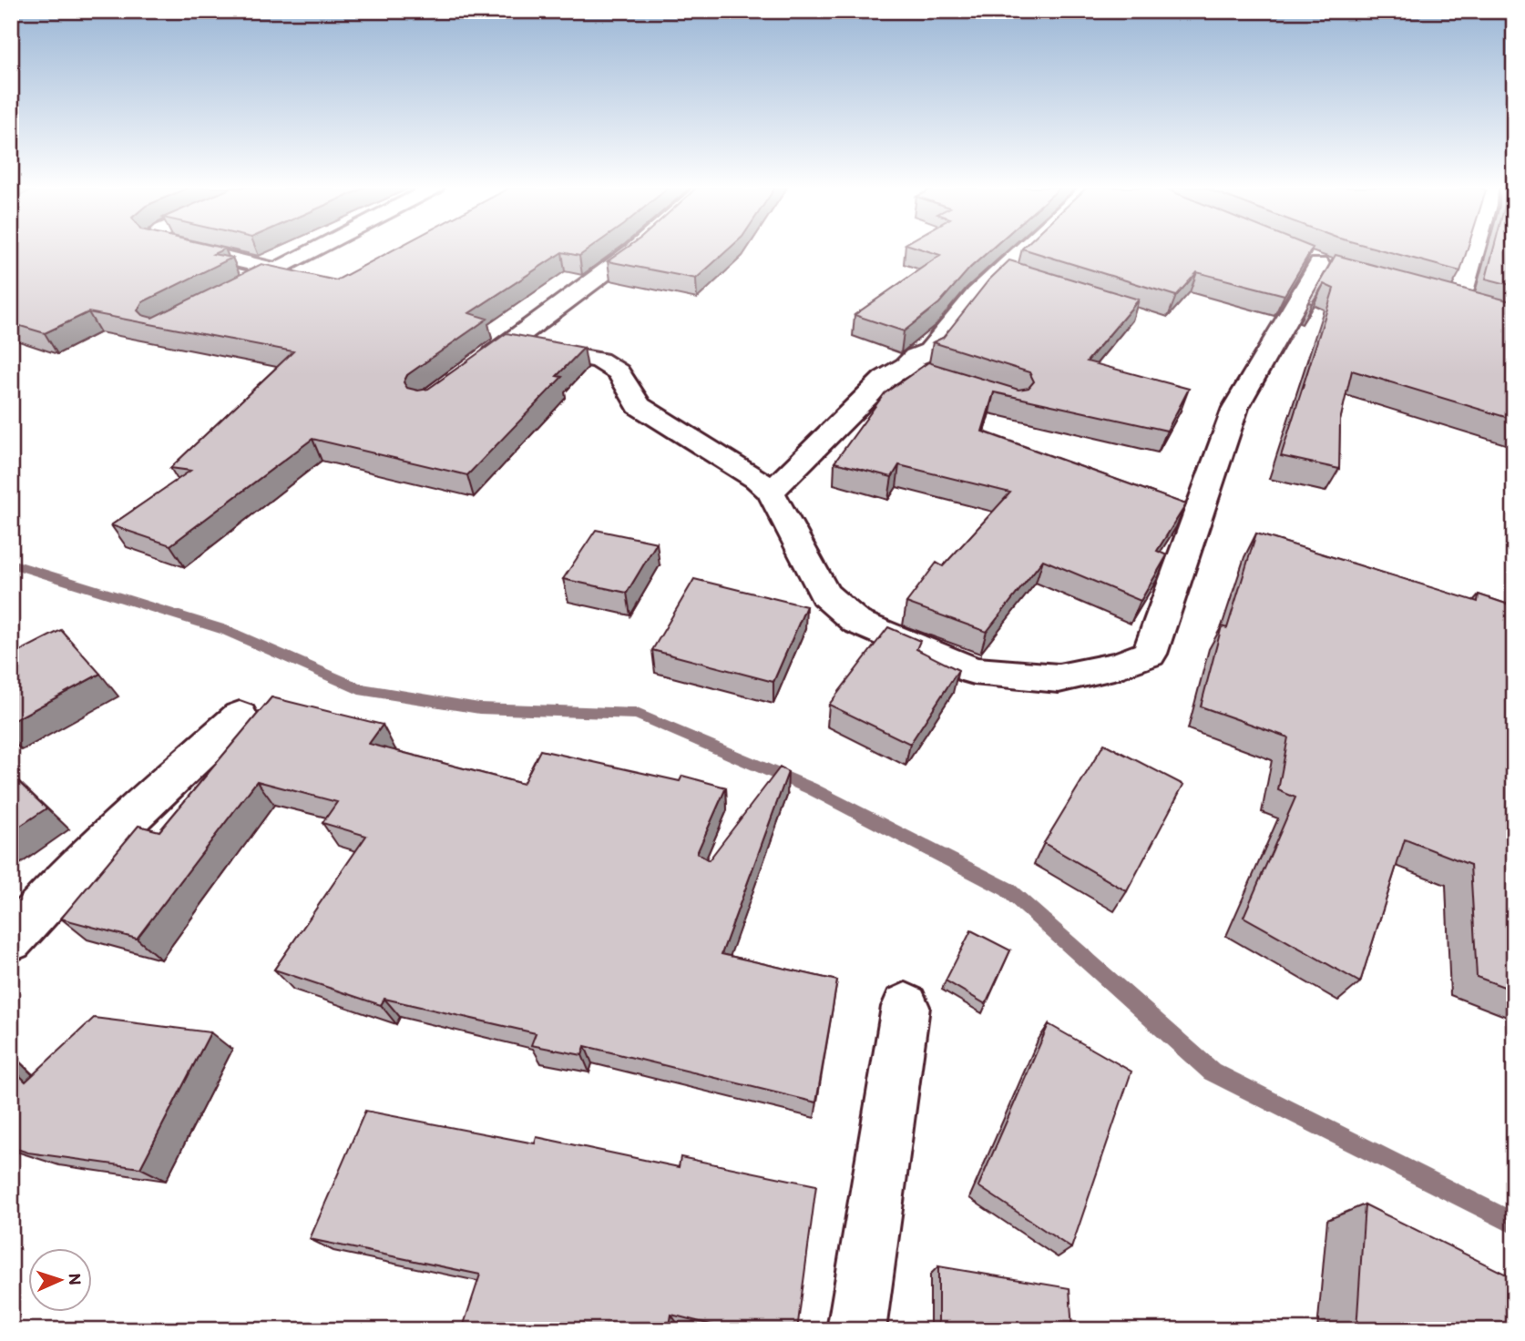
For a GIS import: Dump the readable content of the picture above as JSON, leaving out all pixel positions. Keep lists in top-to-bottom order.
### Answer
{
  "north": "right"
}
